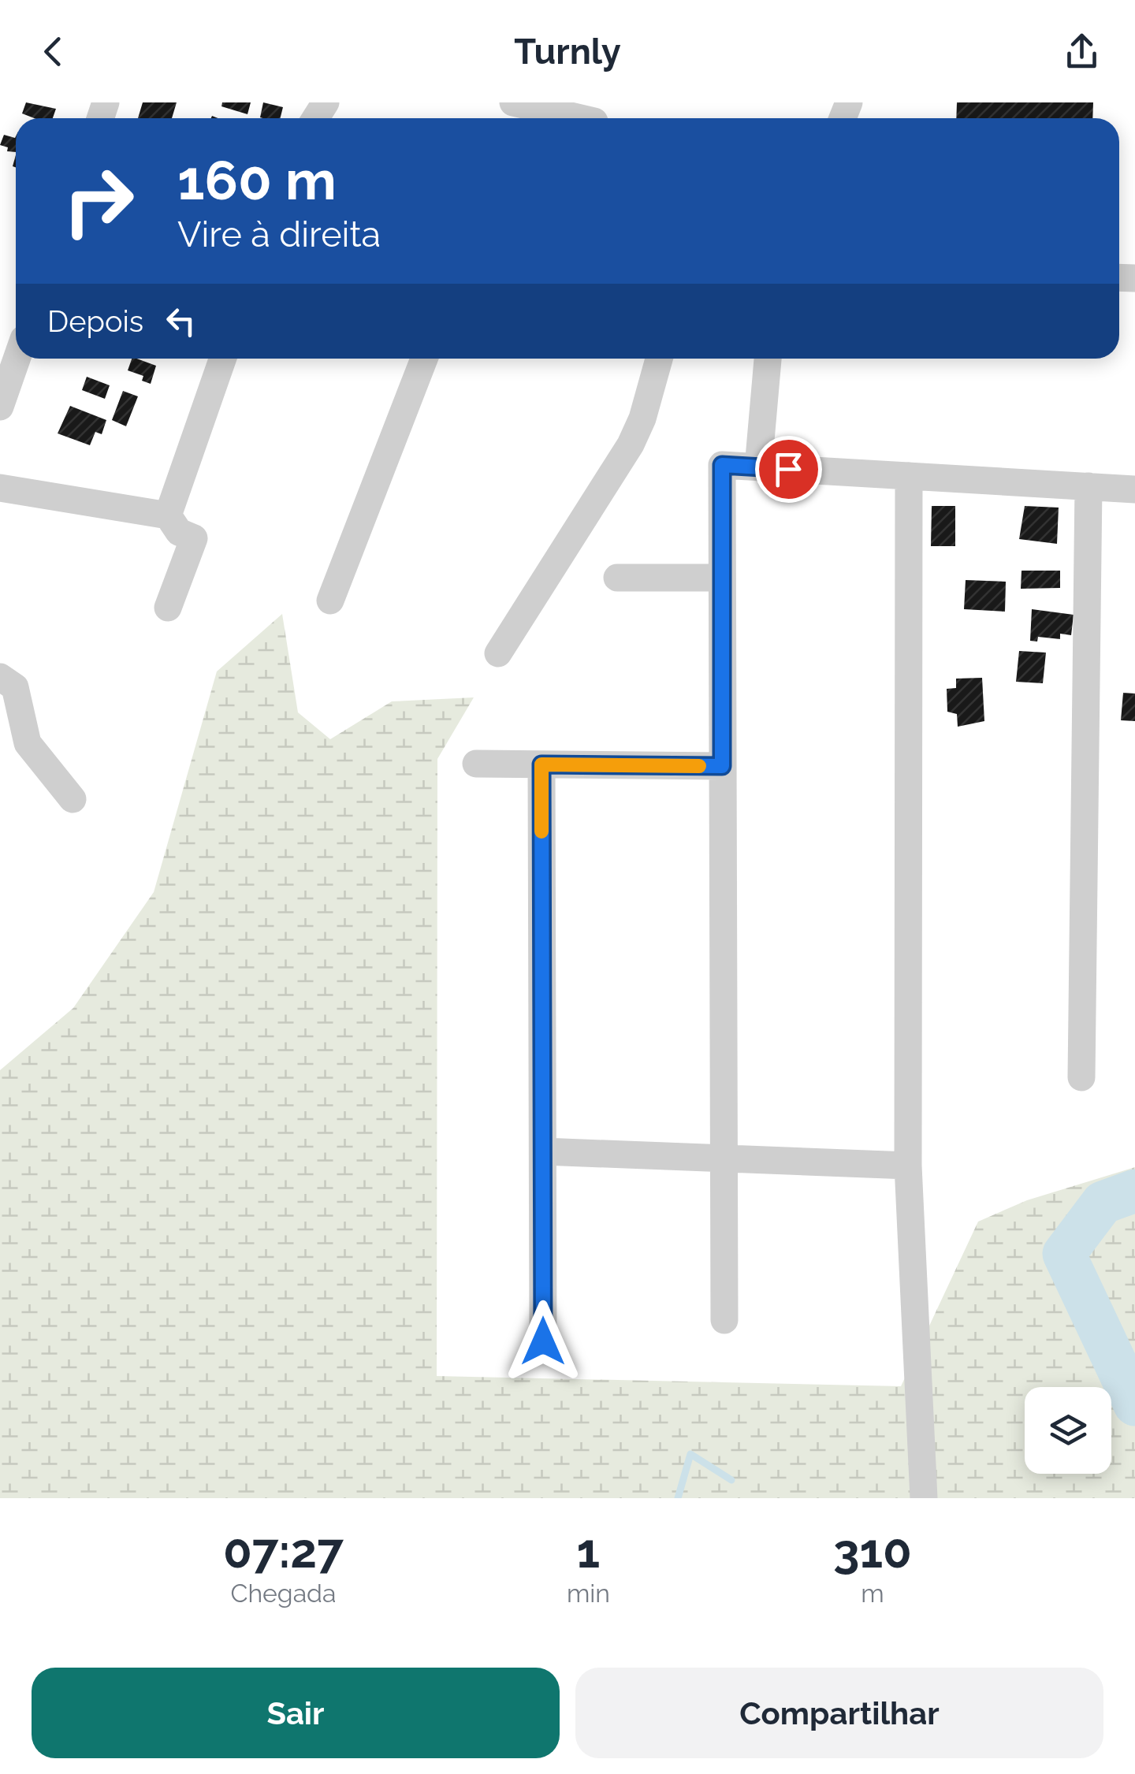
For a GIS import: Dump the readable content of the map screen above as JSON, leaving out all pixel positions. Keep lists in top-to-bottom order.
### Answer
{
  "page": {
    "header": "Turnly",
    "turn": ["160 m", "Vire à direita"],
    "then": "Depois",
    "eta": [
      "07:27",
      "Chegada",
      "1",
      "min",
      "310",
      "m"
    ],
    "buttons": ["Sair", "Compartilhar"]
  }
}
